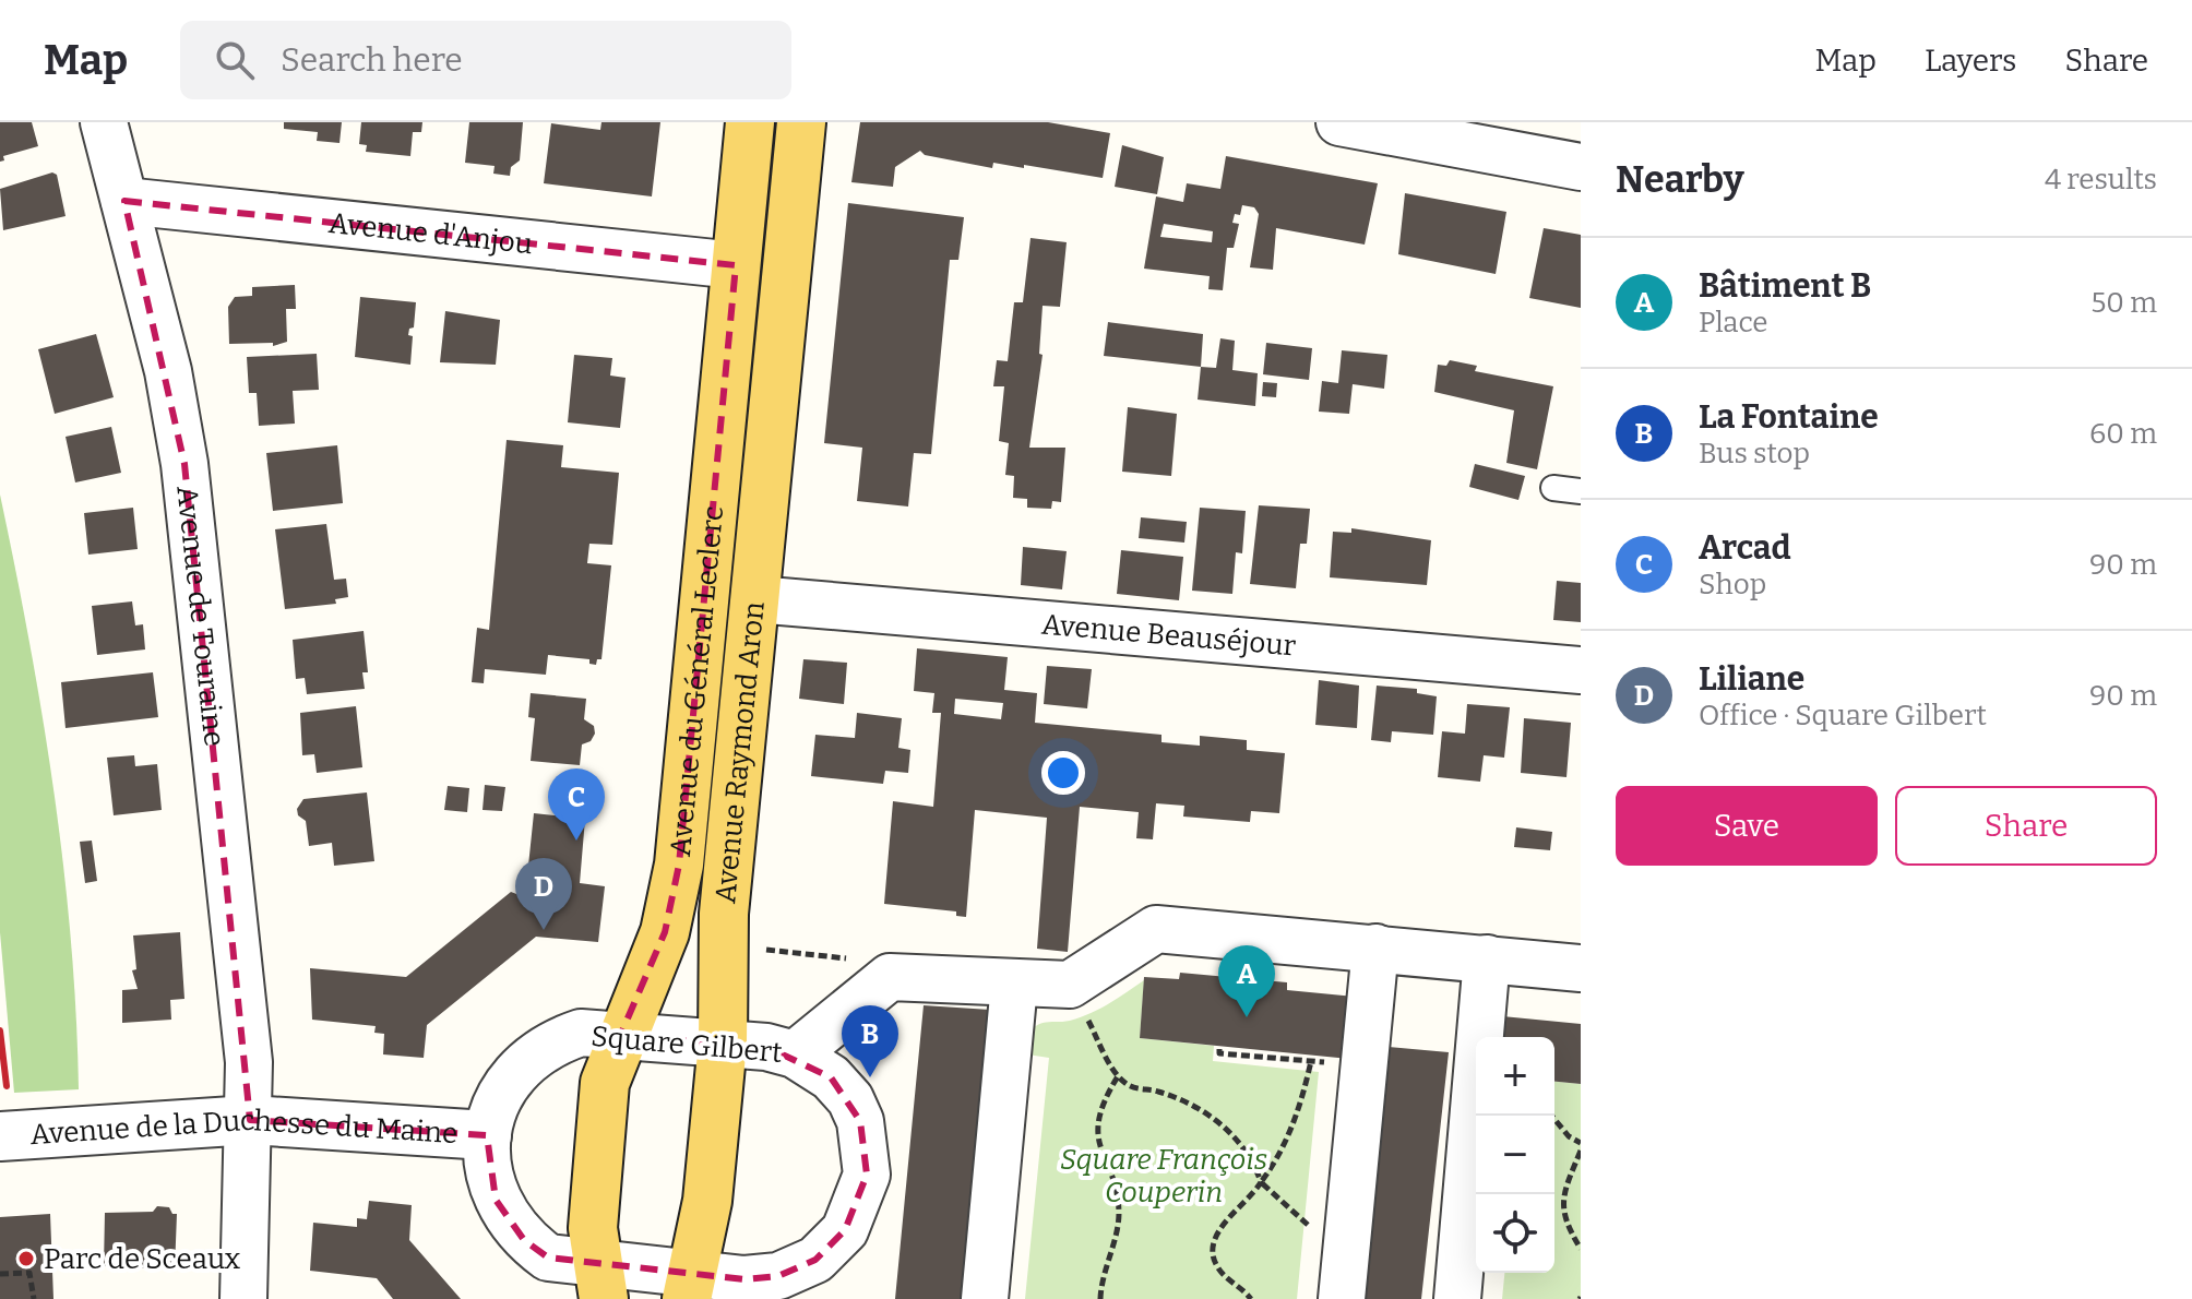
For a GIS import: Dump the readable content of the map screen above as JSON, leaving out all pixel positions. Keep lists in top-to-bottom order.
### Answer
{
  "streets": {
    "main road": ["Avenue du Général Leclerc", "Avenue Raymond Aron"],
    "street": [
      "Avenue d'Anjou",
      "Avenue de Touraine",
      "Avenue Beauséjour",
      "Square Gilbert",
      "Avenue de la Duchesse du Maine"
    ]
  },
  "crossings": [
    ["Avenue d'Anjou", "Avenue de Touraine"],
    ["Avenue d'Anjou", "Avenue du Général Leclerc"],
    ["Avenue de Touraine", "Avenue de la Duchesse du Maine"],
    ["Avenue Beauséjour", "Avenue Raymond Aron"],
    ["Avenue du Général Leclerc", "Square Gilbert"],
    ["Avenue Raymond Aron", "Square Gilbert"],
    ["Square Gilbert", "Avenue de la Duchesse du Maine"]
  ],
  "parks": ["Square François Couperin"],
  "places": ["Parc de Sceaux"],
  "page": {
    "header": "Map",
    "search": "Search here",
    "nav": ["Map", "Layers", "Share"],
    "heading": ["Nearby", "4 results"],
    "list": [
      {
        "mark": "A",
        "name": "Bâtiment B",
        "note": "Place",
        "value": "50 m"
      },
      {
        "mark": "B",
        "name": "La Fontaine",
        "note": "Bus stop",
        "value": "60 m"
      },
      {
        "mark": "C",
        "name": "Arcad",
        "note": "Shop",
        "value": "90 m"
      },
      {
        "mark": "D",
        "name": "Liliane",
        "note": "Office · Square Gilbert",
        "value": "90 m"
      }
    ],
    "buttons": ["Save", "Share"],
    "pins": [
      "C",
      "D",
      "A",
      "B"
    ],
    "map_buttons": ["+", "−"]
  }
}
